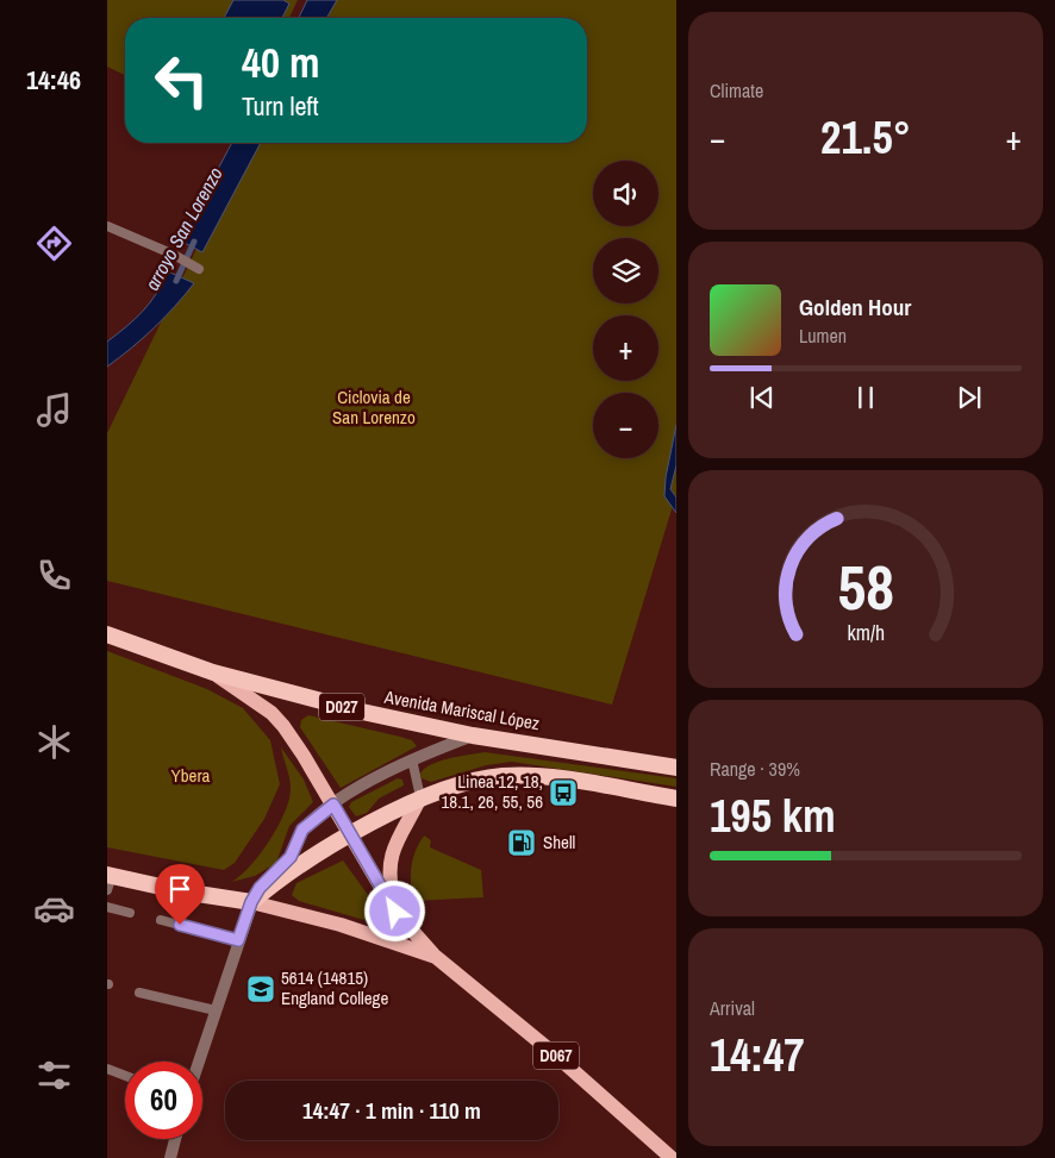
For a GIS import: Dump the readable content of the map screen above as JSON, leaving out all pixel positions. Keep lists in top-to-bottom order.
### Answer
{
  "streets": {
    "highway": ["D027", "Avenida Mariscal López"],
    "main road": ["D067"]
  },
  "crossings": [
    ["Avenida Mariscal López", "D067"]
  ],
  "water": ["arroyo San Lorenzo"],
  "parks": ["Ciclovia de San Lorenzo", "Ybera"],
  "places": {
    "bus stop": ["Linea 12, 18, 18.1, 26, 55, 56"],
    "fuel station": ["Shell"],
    "school or university": ["5614 (14815) England College"]
  },
  "page": {
    "tabs": "14:46",
    "tile": [
      "Climate",
      ["Range · 39%", "195 km"],
      ["Arrival", "14:47"]
    ],
    "turn": ["40 m", "Turn left"],
    "heat": ["−", "21.5°", "+"],
    "map_buttons": ["+", "−"],
    "song": ["Golden Hour", "Lumen"],
    "limit": "60",
    "trip": "14:47 · 1 min · 110 m",
    "gauge": ["58", "km/h"]
  }
}
